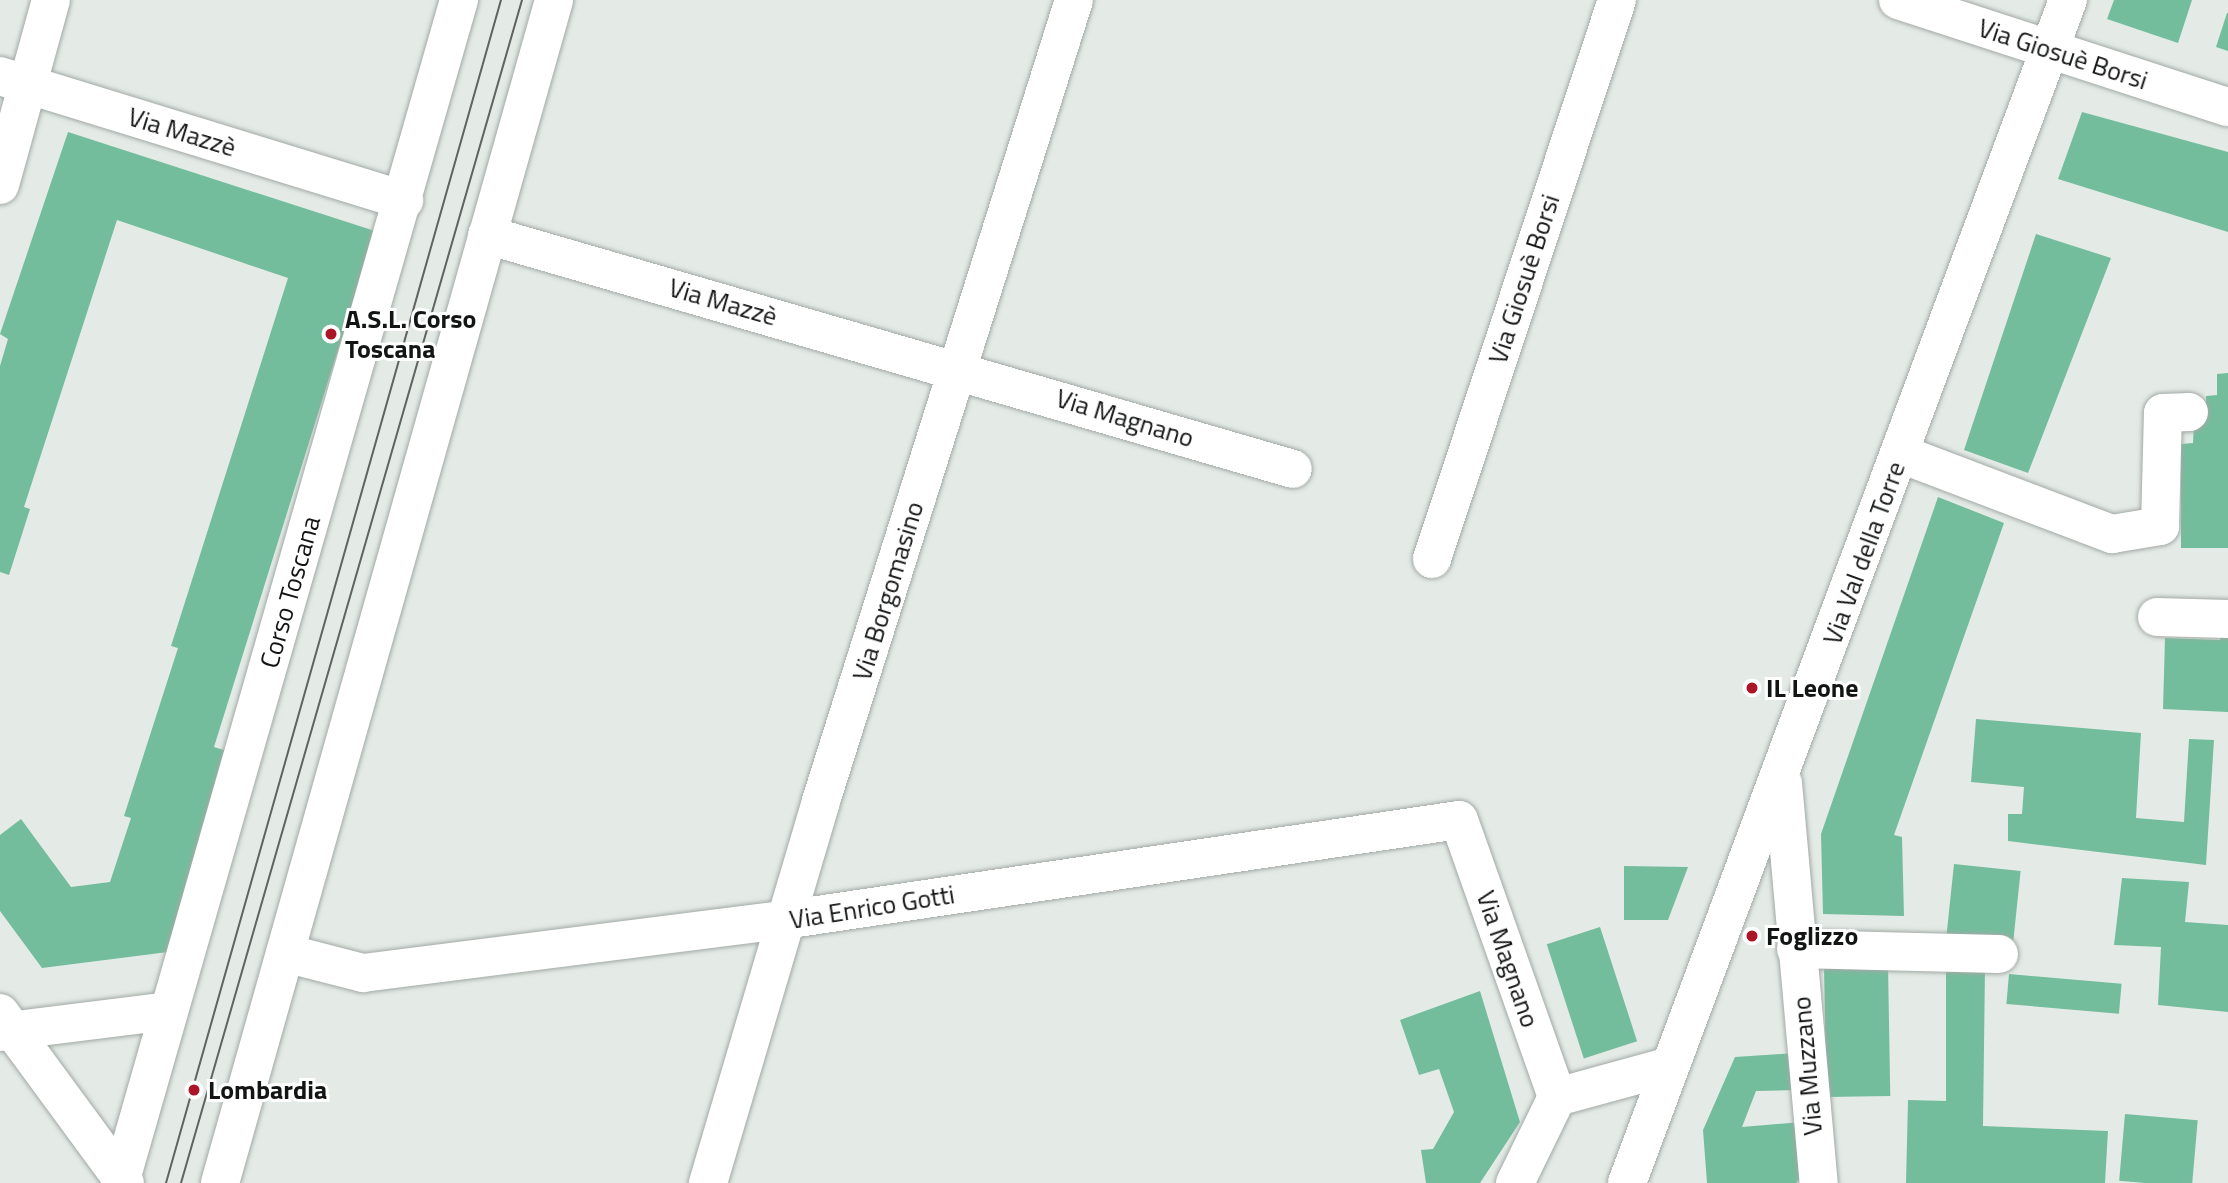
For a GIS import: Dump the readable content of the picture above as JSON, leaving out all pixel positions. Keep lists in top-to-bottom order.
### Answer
{
  "streets": {
    "street": [
      "Via Giosuè Borsi",
      "Via Mazzè",
      "Via Magnano",
      "Via Val della Torre",
      "Via Borgomasino",
      "Corso Toscana",
      "Via Enrico Gotti",
      "Via Muzzano"
    ]
  },
  "crossings": [
    ["Via Giosuè Borsi", "Via Val della Torre"],
    ["Via Mazzè", "Via Magnano"],
    ["Via Mazzè", "Via Borgomasino"],
    ["Via Mazzè", "Corso Toscana"],
    ["Via Magnano", "Via Borgomasino"],
    ["Via Magnano", "Via Enrico Gotti"],
    ["Via Val della Torre", "Via Muzzano"],
    ["Via Borgomasino", "Via Enrico Gotti"]
  ],
  "places": [
    "A.S.L. Corso Toscana",
    "IL Leone",
    "Foglizzo",
    "Lombardia"
  ]
}
